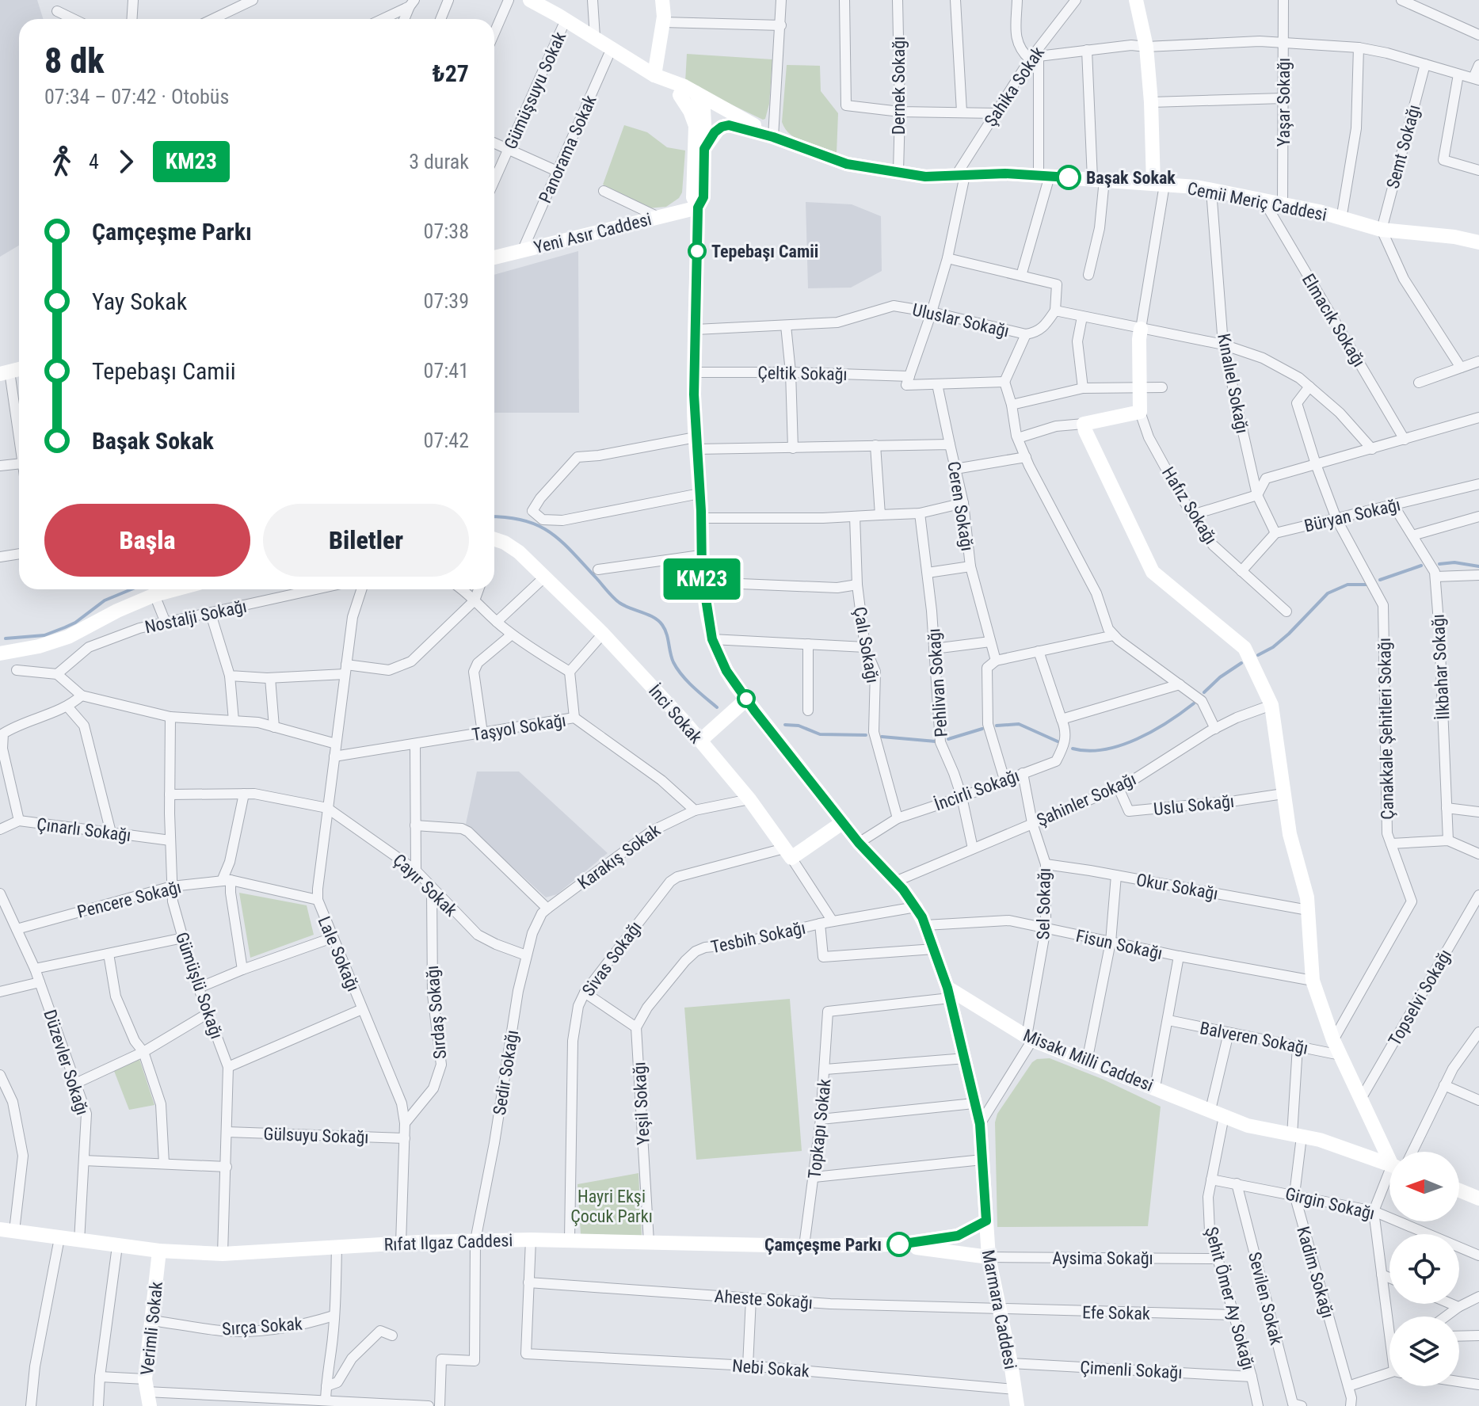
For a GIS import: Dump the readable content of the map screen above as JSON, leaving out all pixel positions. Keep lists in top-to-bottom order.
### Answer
{
  "streets": {
    "street": [
      "Dernek Sokağı",
      "Şahika Sokak",
      "Gümüşsuyu Sokak",
      "Yaşar Sokağı",
      "Semt Sokağı",
      "Panorama Sokak",
      "Cemii Meriç Caddesi",
      "Yeni Asır Caddesi",
      "Uluslar Sokağı",
      "Elmacık Sokağı",
      "Çeltik Sokağı",
      "Kınalıel Sokağı",
      "Hafız Sokağı",
      "Ceren Sokağı",
      "Büryan Sokağı",
      "Nostalji Sokağı",
      "Çalı Sokağı",
      "İlkbahar Sokağı",
      "Pehlivan Sokağı",
      "İnci Sokak",
      "Taşyol Sokağı",
      "Çanakkale Şehitleri Sokağı",
      "İncirli Sokağı",
      "Şahinler Sokağı",
      "Uslu Sokağı",
      "Çınarlı Sokağı",
      "Karakış Sokak",
      "Çayır Sokak",
      "Okur Sokağı",
      "Pencere Sokağı",
      "Sel Sokağı",
      "Tesbih Sokağı",
      "Fisun Sokağı",
      "Lale Sokağı",
      "Sivas Sokağı",
      "Gümüşlü Sokağı",
      "Topselvi Sokağı",
      "Sırdaş Sokağı",
      "Balveren Sokağı",
      "Misakı Milli Caddesi",
      "Düzevler Sokağı",
      "Sedir Sokağı",
      "Yeşil Sokağı",
      "Topkapı Sokak",
      "Gülsuyu Sokağı",
      "Girgin Sokağı",
      "Rıfat Ilgaz Caddesi",
      "Aysima Sokağı",
      "Kadim Sokağı",
      "Şehit Ömer Ay Sokağı",
      "Sevilen Sokak",
      "Aheste Sokağı",
      "Marmara Caddesi",
      "Efe Sokak",
      "Sırça Sokak",
      "Verimli Sokak",
      "Nebi Sokak",
      "Çimenli Sokağı"
    ]
  },
  "crossings": [
    ["Dernek Sokağı", "Cemii Meriç Caddesi"],
    ["Şahika Sokak", "Cemii Meriç Caddesi"],
    ["Yaşar Sokağı", "Cemii Meriç Caddesi"],
    ["Semt Sokağı", "Cemii Meriç Caddesi"],
    ["Panorama Sokak", "Yeni Asır Caddesi"],
    ["Cemii Meriç Caddesi", "Elmacık Sokağı"],
    ["Cemii Meriç Caddesi", "Kınalıel Sokağı"],
    ["Kınalıel Sokağı", "Büryan Sokağı"],
    ["Büryan Sokağı", "İlkbahar Sokağı"],
    ["Büryan Sokağı", "Çanakkale Şehitleri Sokağı"],
    ["Çalı Sokağı", "İncirli Sokağı"],
    ["Pehlivan Sokağı", "İncirli Sokağı"],
    ["Pehlivan Sokağı", "Şahinler Sokağı"],
    ["İnci Sokak", "Tesbih Sokağı"],
    ["İnci Sokak", "Sivas Sokağı"],
    ["Taşyol Sokağı", "Karakış Sokak"],
    ["Taşyol Sokağı", "Lale Sokağı"],
    ["İncirli Sokağı", "Sel Sokağı"],
    ["Şahinler Sokağı", "Uslu Sokağı"],
    ["Şahinler Sokağı", "Sel Sokağı"],
    ["Çınarlı Sokağı", "Gümüşlü Sokağı"],
    ["Karakış Sokak", "Sedir Sokağı"],
    ["Çayır Sokak", "Lale Sokağı"],
    ["Çayır Sokak", "Sırdaş Sokağı"],
    ["Çayır Sokak", "Sedir Sokağı"],
    ["Okur Sokağı", "Sel Sokağı"],
    ["Pencere Sokağı", "Lale Sokağı"],
    ["Pencere Sokağı", "Gümüşlü Sokağı"],
    ["Pencere Sokağı", "Düzevler Sokağı"],
    ["Sel Sokağı", "Fisun Sokağı"],
    ["Sel Sokağı", "Misakı Milli Caddesi"],
    ["Sel Sokağı", "Marmara Caddesi"],
    ["Tesbih Sokağı", "Yeşil Sokağı"],
    ["Lale Sokağı", "Sırdaş Sokağı"],
    ["Lale Sokağı", "Gülsuyu Sokağı"],
    ["Lale Sokağı", "Rıfat Ilgaz Caddesi"],
    ["Sivas Sokağı", "Rıfat Ilgaz Caddesi"],
    ["Gümüşlü Sokağı", "Gülsuyu Sokağı"],
    ["Gümüşlü Sokağı", "Rıfat Ilgaz Caddesi"],
    ["Balveren Sokağı", "Kadim Sokağı"],
    ["Misakı Milli Caddesi", "Topkapı Sokak"],
    ["Misakı Milli Caddesi", "Kadim Sokağı"],
    ["Misakı Milli Caddesi", "Şehit Ömer Ay Sokağı"],
    ["Misakı Milli Caddesi", "Marmara Caddesi"],
    ["Düzevler Sokağı", "Rıfat Ilgaz Caddesi"],
    ["Sedir Sokağı", "Rıfat Ilgaz Caddesi"],
    ["Yeşil Sokağı", "Rıfat Ilgaz Caddesi"],
    ["Topkapı Sokak", "Rıfat Ilgaz Caddesi"],
    ["Topkapı Sokak", "Marmara Caddesi"],
    ["Girgin Sokağı", "Kadim Sokağı"],
    ["Girgin Sokağı", "Şehit Ömer Ay Sokağı"],
    ["Girgin Sokağı", "Sevilen Sokak"],
    ["Rıfat Ilgaz Caddesi", "Aysima Sokağı"],
    ["Rıfat Ilgaz Caddesi", "Marmara Caddesi"],
    ["Rıfat Ilgaz Caddesi", "Verimli Sokak"],
    ["Aysima Sokağı", "Şehit Ömer Ay Sokağı"],
    ["Aysima Sokağı", "Marmara Caddesi"],
    ["Şehit Ömer Ay Sokağı", "Efe Sokak"],
    ["Şehit Ömer Ay Sokağı", "Çimenli Sokağı"],
    ["Aheste Sokağı", "Marmara Caddesi"],
    ["Aheste Sokağı", "Efe Sokak"],
    ["Aheste Sokağı", "Nebi Sokak"],
    ["Marmara Caddesi", "Efe Sokak"],
    ["Marmara Caddesi", "Nebi Sokak"],
    ["Marmara Caddesi", "Çimenli Sokağı"],
    ["Sırça Sokak", "Verimli Sokak"]
  ],
  "parks": ["Hayri Ekşi Çocuk Parkı"],
  "places": ["Başak Sokak", "Tepebaşı Camii", "Çamçeşme Parkı"],
  "lines": ["bus line KM23"],
  "north": "left",
  "page": {
    "on_map": "KM23",
    "heading": ["8 dk", "07:34 – 07:42 · Otobüs", "₺27"],
    "legs": ["4", "KM23", "3 durak"],
    "list": [
      {
        "name": "Çamçeşme Parkı",
        "value": "07:38"
      },
      {
        "name": "Yay Sokak",
        "value": "07:39"
      },
      {
        "name": "Tepebaşı Camii",
        "value": "07:41"
      },
      {
        "name": "Başak Sokak",
        "value": "07:42"
      }
    ],
    "buttons": ["Başla", "Biletler"]
  }
}
